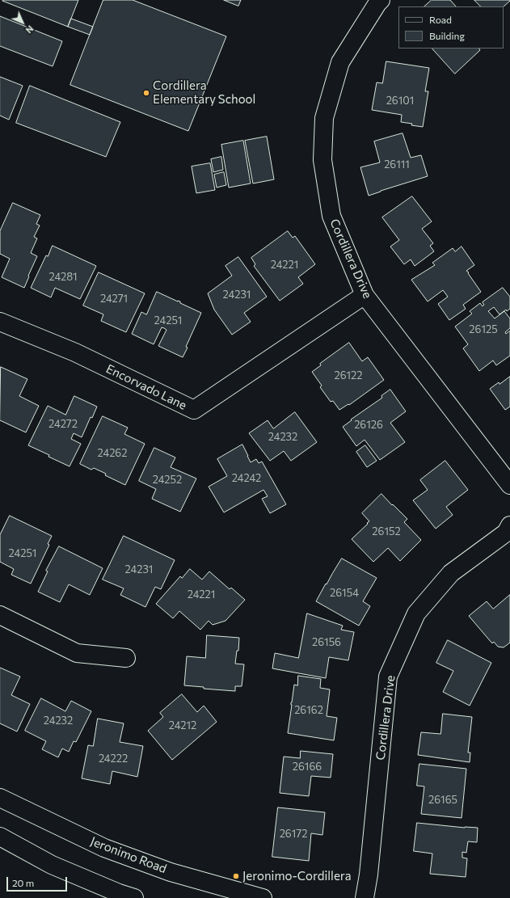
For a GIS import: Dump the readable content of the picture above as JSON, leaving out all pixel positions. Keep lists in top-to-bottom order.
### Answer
{
  "streets": {
    "street": ["Cordillera Drive", "Encorvado Lane", "Jeronimo Road"]
  },
  "crossings": [
    ["Cordillera Drive", "Encorvado Lane"]
  ],
  "places": ["Cordillera Elementary School", "Jeronimo-Cordillera"],
  "house_numbers": [
    "26101",
    "26111",
    "24221",
    "24281",
    "24231",
    "24271",
    "24251",
    "26125",
    "26122",
    "24272",
    "26126",
    "24232",
    "24262",
    "24242",
    "24252",
    "26152",
    "24251",
    "24231",
    "26154",
    "24221",
    "26156",
    "26162",
    "24232",
    "24212",
    "24222",
    "26166",
    "26165",
    "26172"
  ],
  "legend": ["Road", "Building"],
  "scale_bar": "20 m",
  "north": "bottom right"
}
